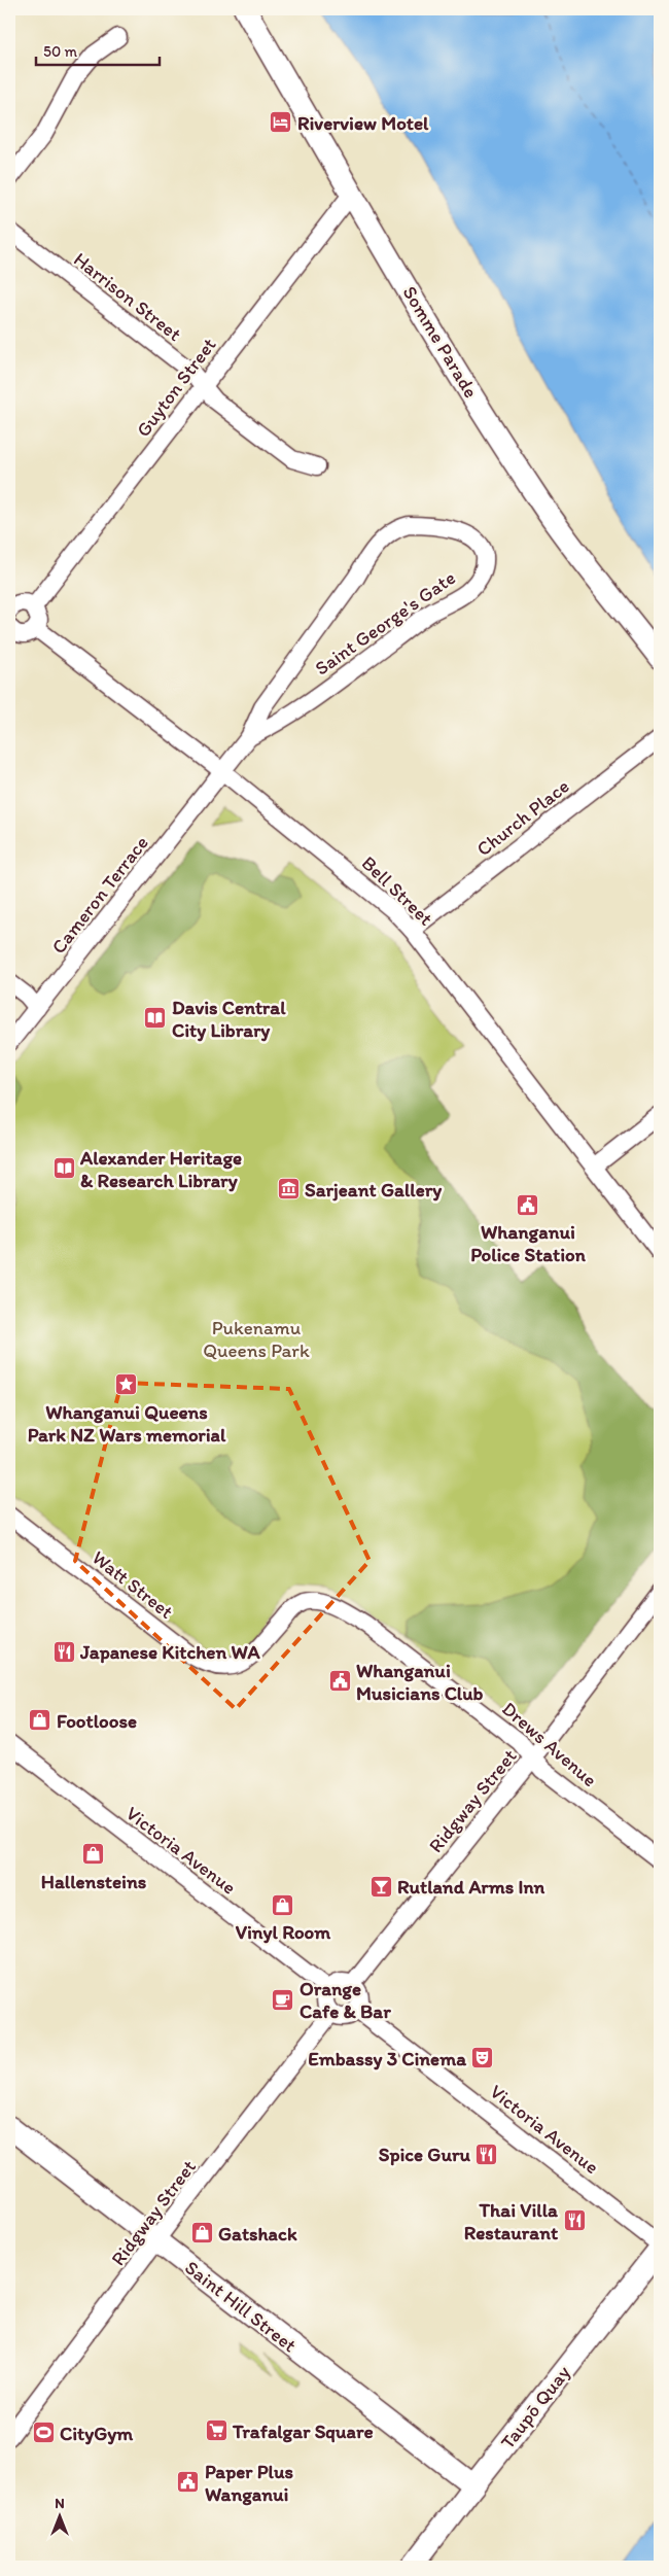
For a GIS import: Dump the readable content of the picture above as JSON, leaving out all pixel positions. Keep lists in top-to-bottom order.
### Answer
{
  "streets": {
    "main road": ["Somme Parade", "Saint Hill Street", "Taupō Quay"],
    "street": [
      "Harrison Street",
      "Guyton Street",
      "Saint George's Gate",
      "Church Place",
      "Bell Street",
      "Cameron Terrace",
      "Watt Street",
      "Drews Avenue",
      "Ridgway Street",
      "Victoria Avenue"
    ]
  },
  "crossings": [
    ["Harrison Street", "Guyton Street"],
    ["Somme Parade", "Guyton Street"],
    ["Saint George's Gate", "Bell Street"],
    ["Saint George's Gate", "Cameron Terrace"],
    ["Church Place", "Bell Street"],
    ["Bell Street", "Cameron Terrace"],
    ["Watt Street", "Drews Avenue"],
    ["Drews Avenue", "Ridgway Street"],
    ["Ridgway Street", "Victoria Avenue"],
    ["Ridgway Street", "Saint Hill Street"],
    ["Victoria Avenue", "Taupō Quay"],
    ["Saint Hill Street", "Taupō Quay"]
  ],
  "parks": ["Pukenamu Queens Park"],
  "places": {
    "hotel": ["Riverview Motel"],
    "library": ["Davis Central City Library", "Alexander Heritage & Research Library"],
    "museum": ["Sarjeant Gallery"],
    "public building": ["Whanganui Police Station", "Whanganui Musicians Club", "Paper Plus Wanganui"],
    "place": ["Whanganui Queens Park NZ Wars memorial"],
    "restaurant": ["Japanese Kitchen WA", "Spice Guru", "Thai Villa Restaurant"],
    "shop": [
      "Footloose",
      "Hallensteins",
      "Vinyl Room",
      "Gatshack"
    ],
    "bar": ["Rutland Arms Inn"],
    "cafe": ["Orange Cafe & Bar"],
    "theatre": ["Embassy 3 Cinema"],
    "supermarket": ["Trafalgar Square"],
    "sports": ["CityGym"]
  },
  "scale_bar": "50 m",
  "north": "top"
}
